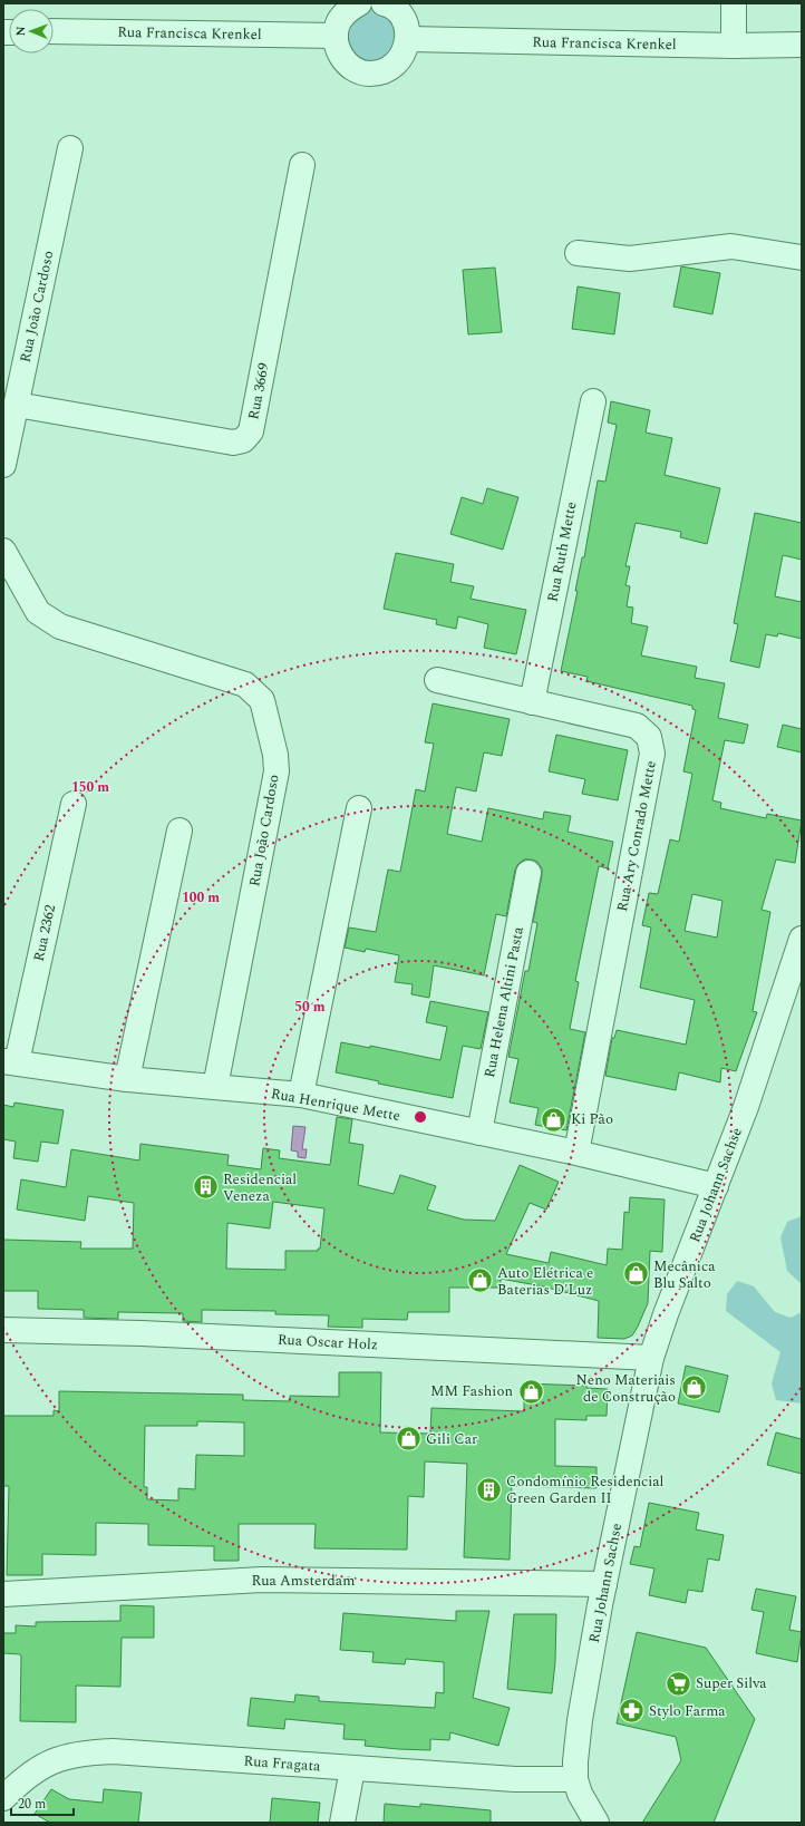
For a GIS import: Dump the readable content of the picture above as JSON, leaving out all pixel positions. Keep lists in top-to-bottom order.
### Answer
{
  "streets": {
    "street": [
      "Rua Francisca Krenkel",
      "Rua João Cardoso",
      "Rua 3669",
      "Rua Ruth Mette",
      "Rua Ary Conrado Mette",
      "Rua 2362",
      "Rua Helena Altini Pasta",
      "Rua Henrique Mette",
      "Rua Johann Sachse",
      "Rua Oscar Holz",
      "Rua Amsterdam",
      "Rua Fragata"
    ]
  },
  "crossings": [
    ["Rua João Cardoso", "Rua 3669"],
    ["Rua João Cardoso", "Rua Henrique Mette"],
    ["Rua Ruth Mette", "Rua Ary Conrado Mette"],
    ["Rua Ary Conrado Mette", "Rua Henrique Mette"],
    ["Rua 2362", "Rua Henrique Mette"],
    ["Rua Helena Altini Pasta", "Rua Henrique Mette"],
    ["Rua Henrique Mette", "Rua Johann Sachse"],
    ["Rua Johann Sachse", "Rua Oscar Holz"],
    ["Rua Johann Sachse", "Rua Amsterdam"],
    ["Rua Johann Sachse", "Rua Fragata"]
  ],
  "places": {
    "shop": [
      "Ki Pão",
      "Mecânica Blu Salto",
      "Auto Elétrica e Baterias D'Luz",
      "Neno Materiais de Construção",
      "MM Fashion",
      "Gili Car"
    ],
    "building": ["Residencial Veneza", "Condomínio Residencial Green Garden II"],
    "supermarket": ["Super Silva"],
    "pharmacy": ["Stylo Farma"]
  },
  "scale_bar": "20 m",
  "north": "left",
  "rings": ["150 m", "100 m", "50 m"]
}
